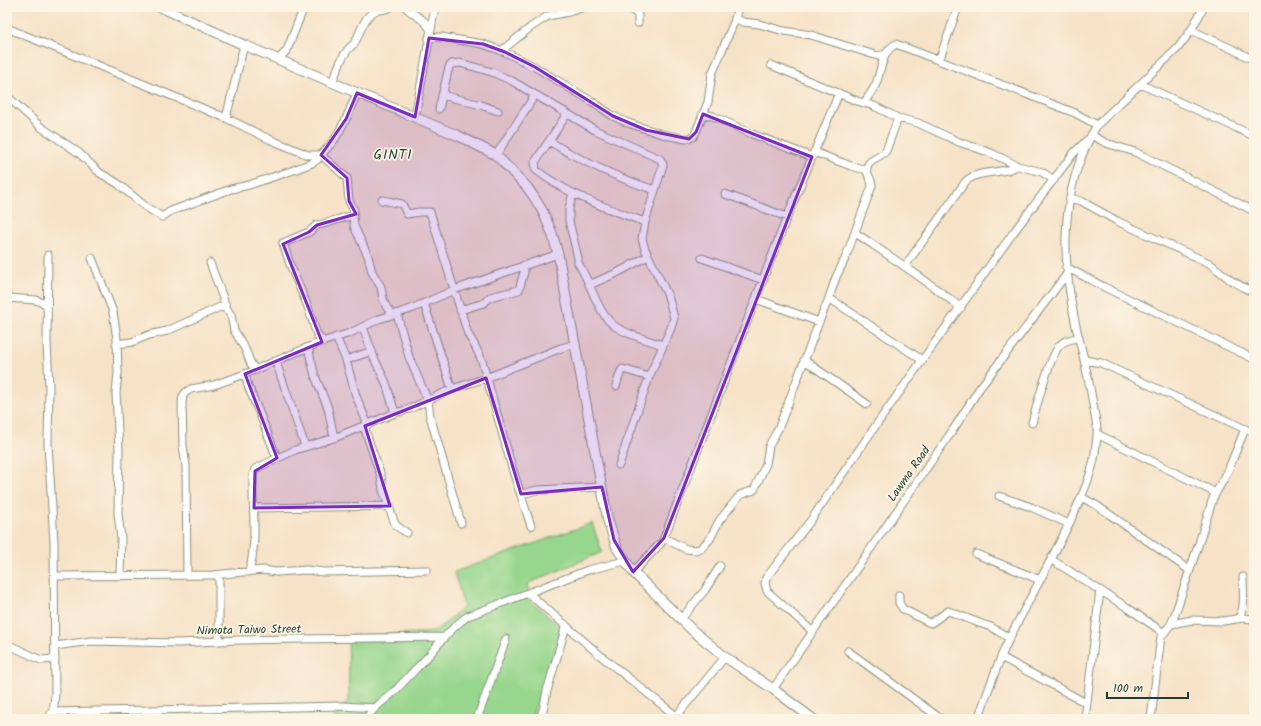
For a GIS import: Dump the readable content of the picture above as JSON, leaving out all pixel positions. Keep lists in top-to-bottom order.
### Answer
{
  "streets": {
    "street": ["Lawma Road", "Nimota Taiwo Street"]
  },
  "districts": ["GINTI"],
  "scale_bar": "100 m"
}
